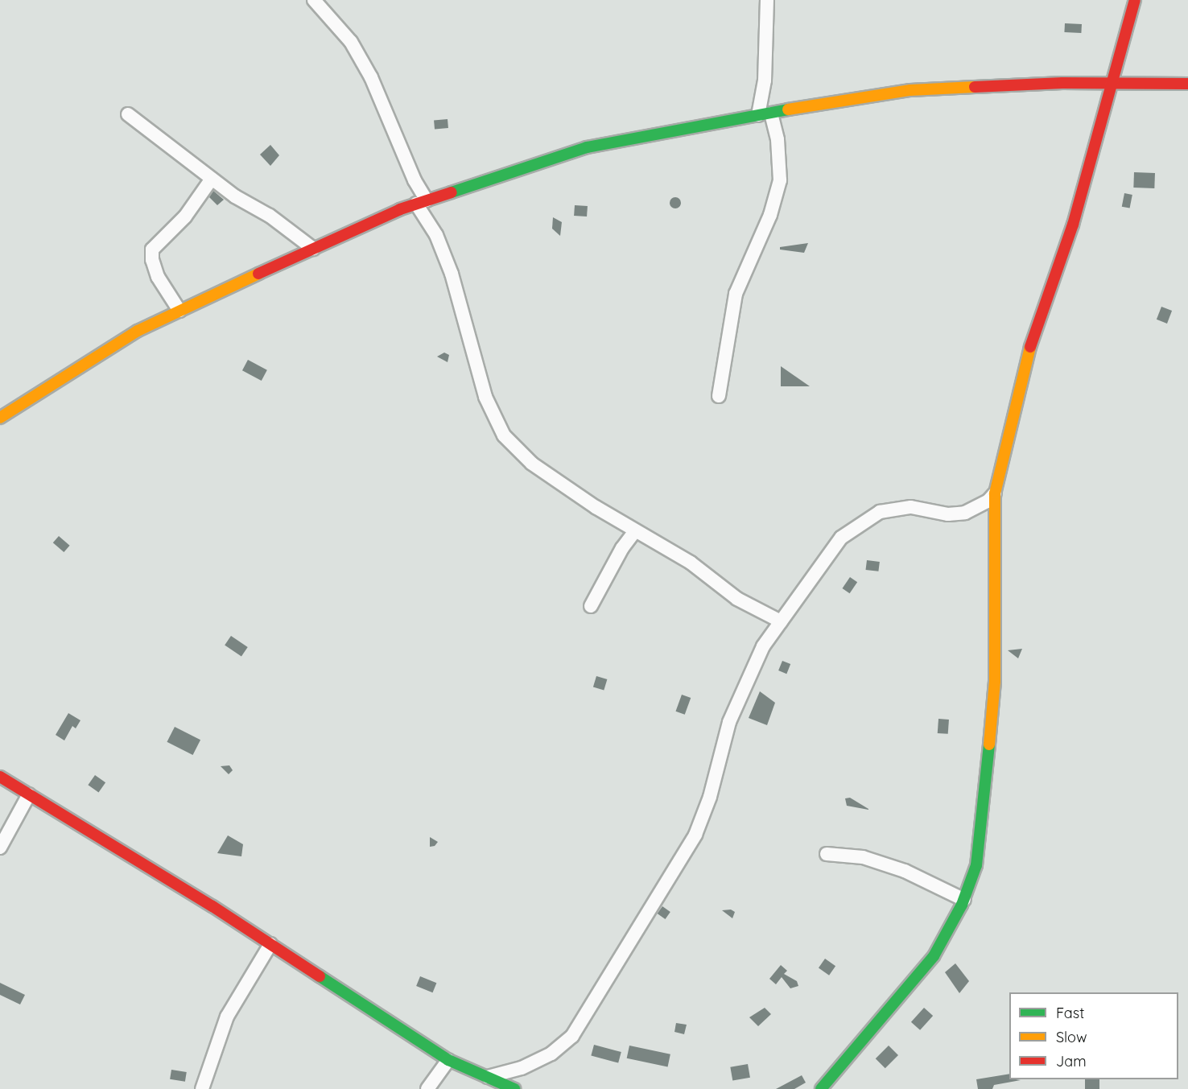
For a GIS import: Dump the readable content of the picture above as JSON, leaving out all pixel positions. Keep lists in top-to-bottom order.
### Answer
{
  "legend": ["Fast", "Slow", "Jam"]
}
